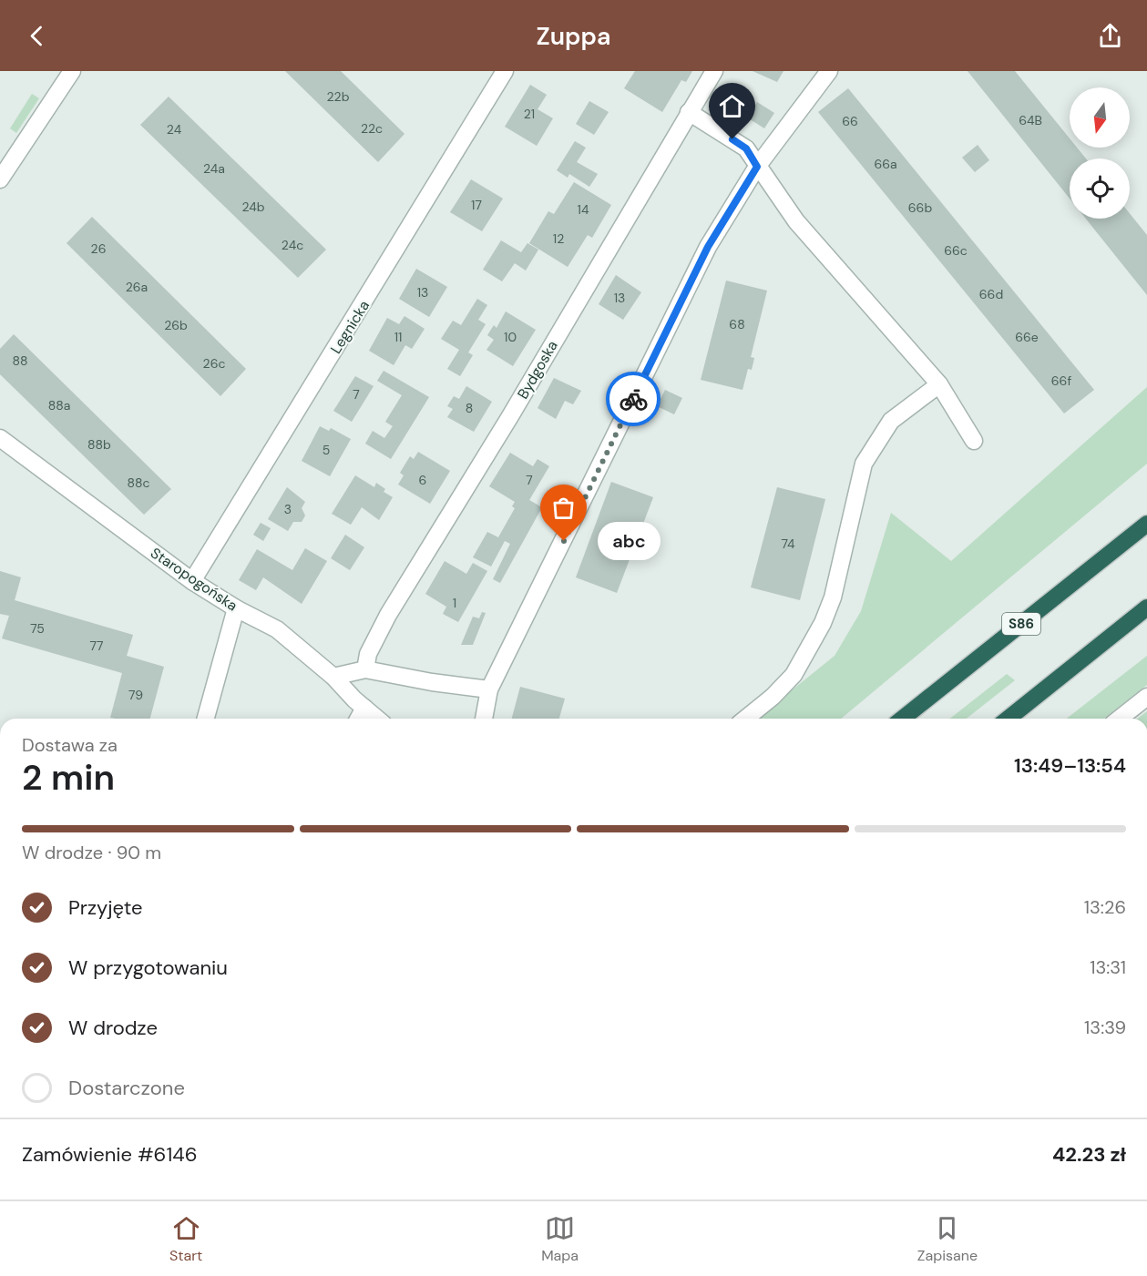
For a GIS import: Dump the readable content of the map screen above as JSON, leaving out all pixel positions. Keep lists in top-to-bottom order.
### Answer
{
  "streets": {
    "highway": ["S86"],
    "street": ["Legnicka", "Bydgoska", "Staropogońska"]
  },
  "crossings": [
    ["Legnicka", "Staropogońska"]
  ],
  "places": ["abc"],
  "house_numbers": [
    "22b",
    "21",
    "64B",
    "66",
    "22c",
    "24",
    "66a",
    "24a",
    "17",
    "24b",
    "66b",
    "14",
    "12",
    "24c",
    "26",
    "66c",
    "26a",
    "13",
    "66d",
    "13",
    "68",
    "26b",
    "11",
    "10",
    "66e",
    "88",
    "26c",
    "66f",
    "7",
    "88a",
    "8",
    "88b",
    "5",
    "6",
    "7",
    "88c",
    "3",
    "74",
    "1",
    "75",
    "77",
    "79"
  ],
  "north": "bottom",
  "page": {
    "header": "Zuppa",
    "bubble": "abc",
    "heading": ["2 min", "Dostawa za", "13:49–13:54"],
    "panel": ["Zamówienie #6146", "42.23 zł"],
    "bar": "W drodze · 90 m",
    "list": [
      ["Przyjęte", "13:26"],
      ["W przygotowaniu", "13:31"],
      ["W drodze", "13:39"],
      "Dostarczone"
    ],
    "tabs": ["Start", "Mapa", "Zapisane"]
  }
}
